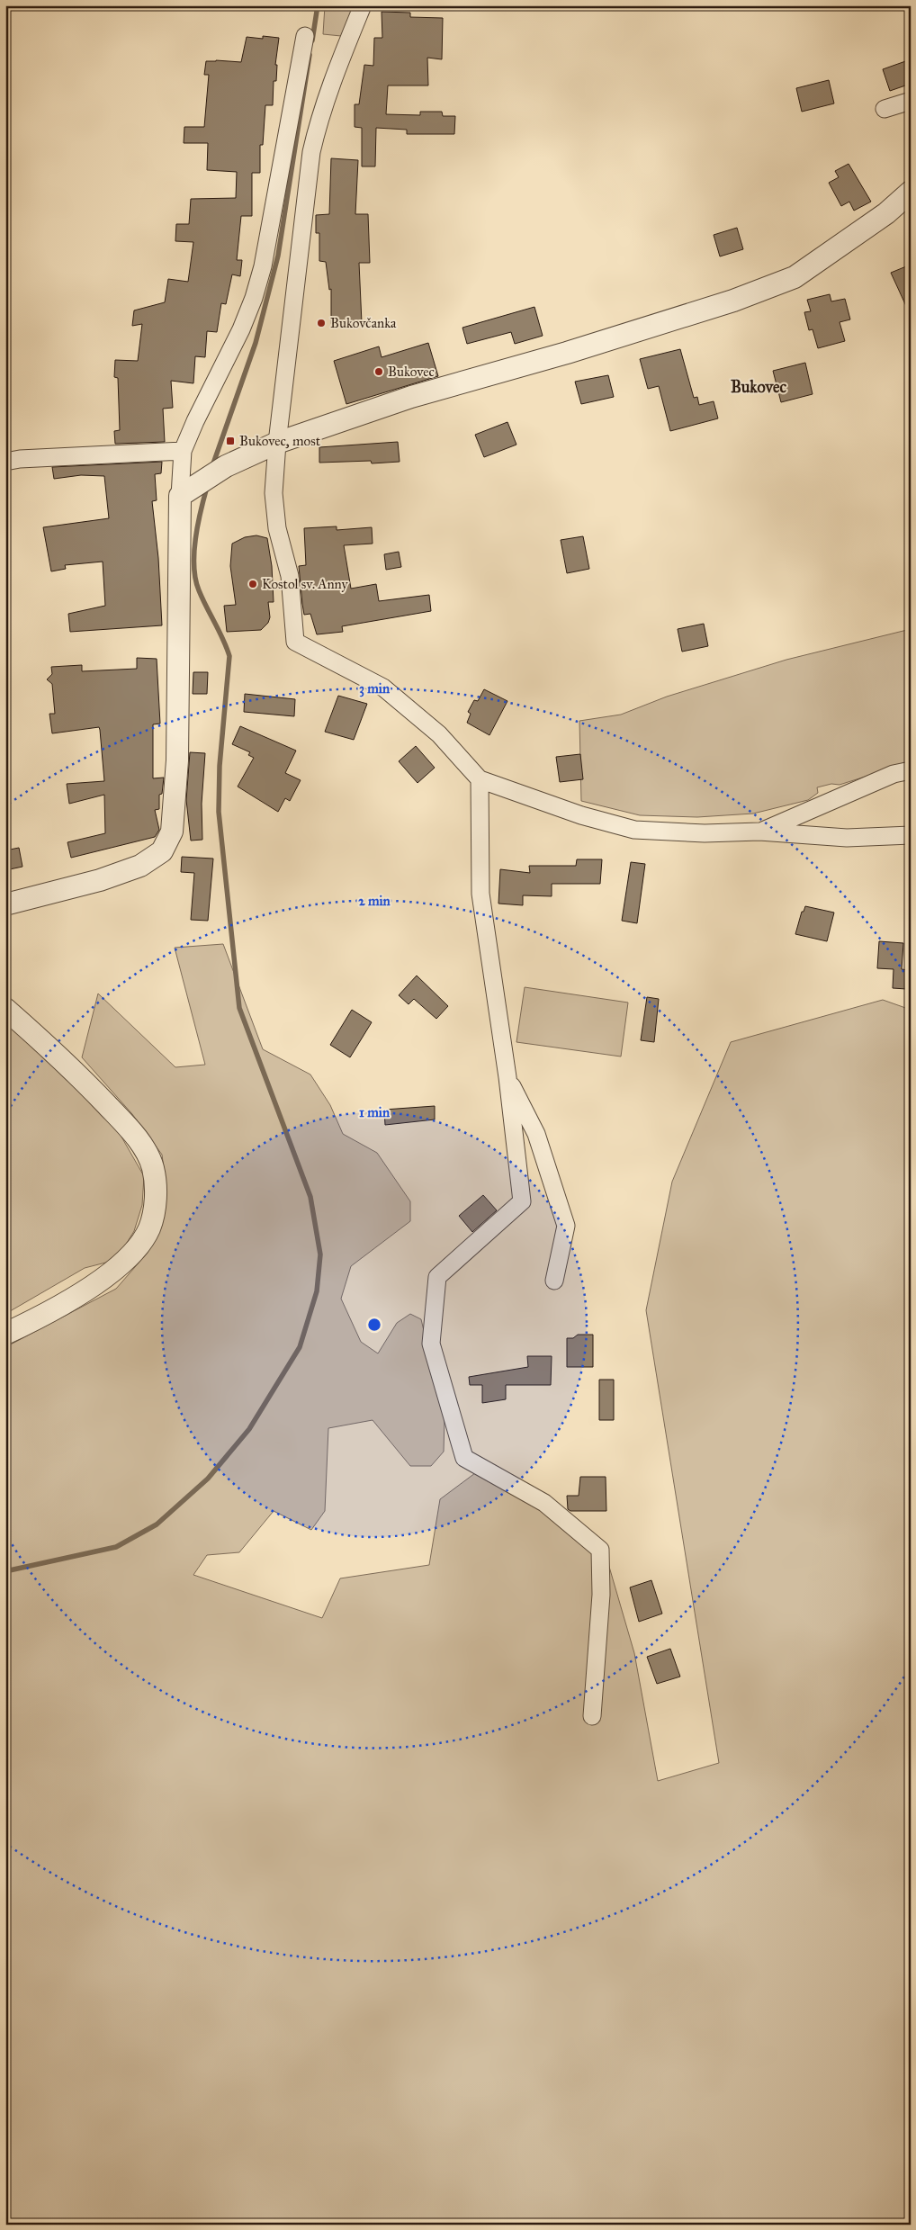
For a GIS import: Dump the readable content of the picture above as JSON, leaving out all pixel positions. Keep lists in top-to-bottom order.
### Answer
{
  "districts": ["Bukovec"],
  "places": {
    "other": ["Bukovčanka", "Bukovec", "Kostol sv. Anny"],
    "transit": ["Bukovec, most"]
  },
  "rings": ["3 min", "2 min", "1 min"]
}
